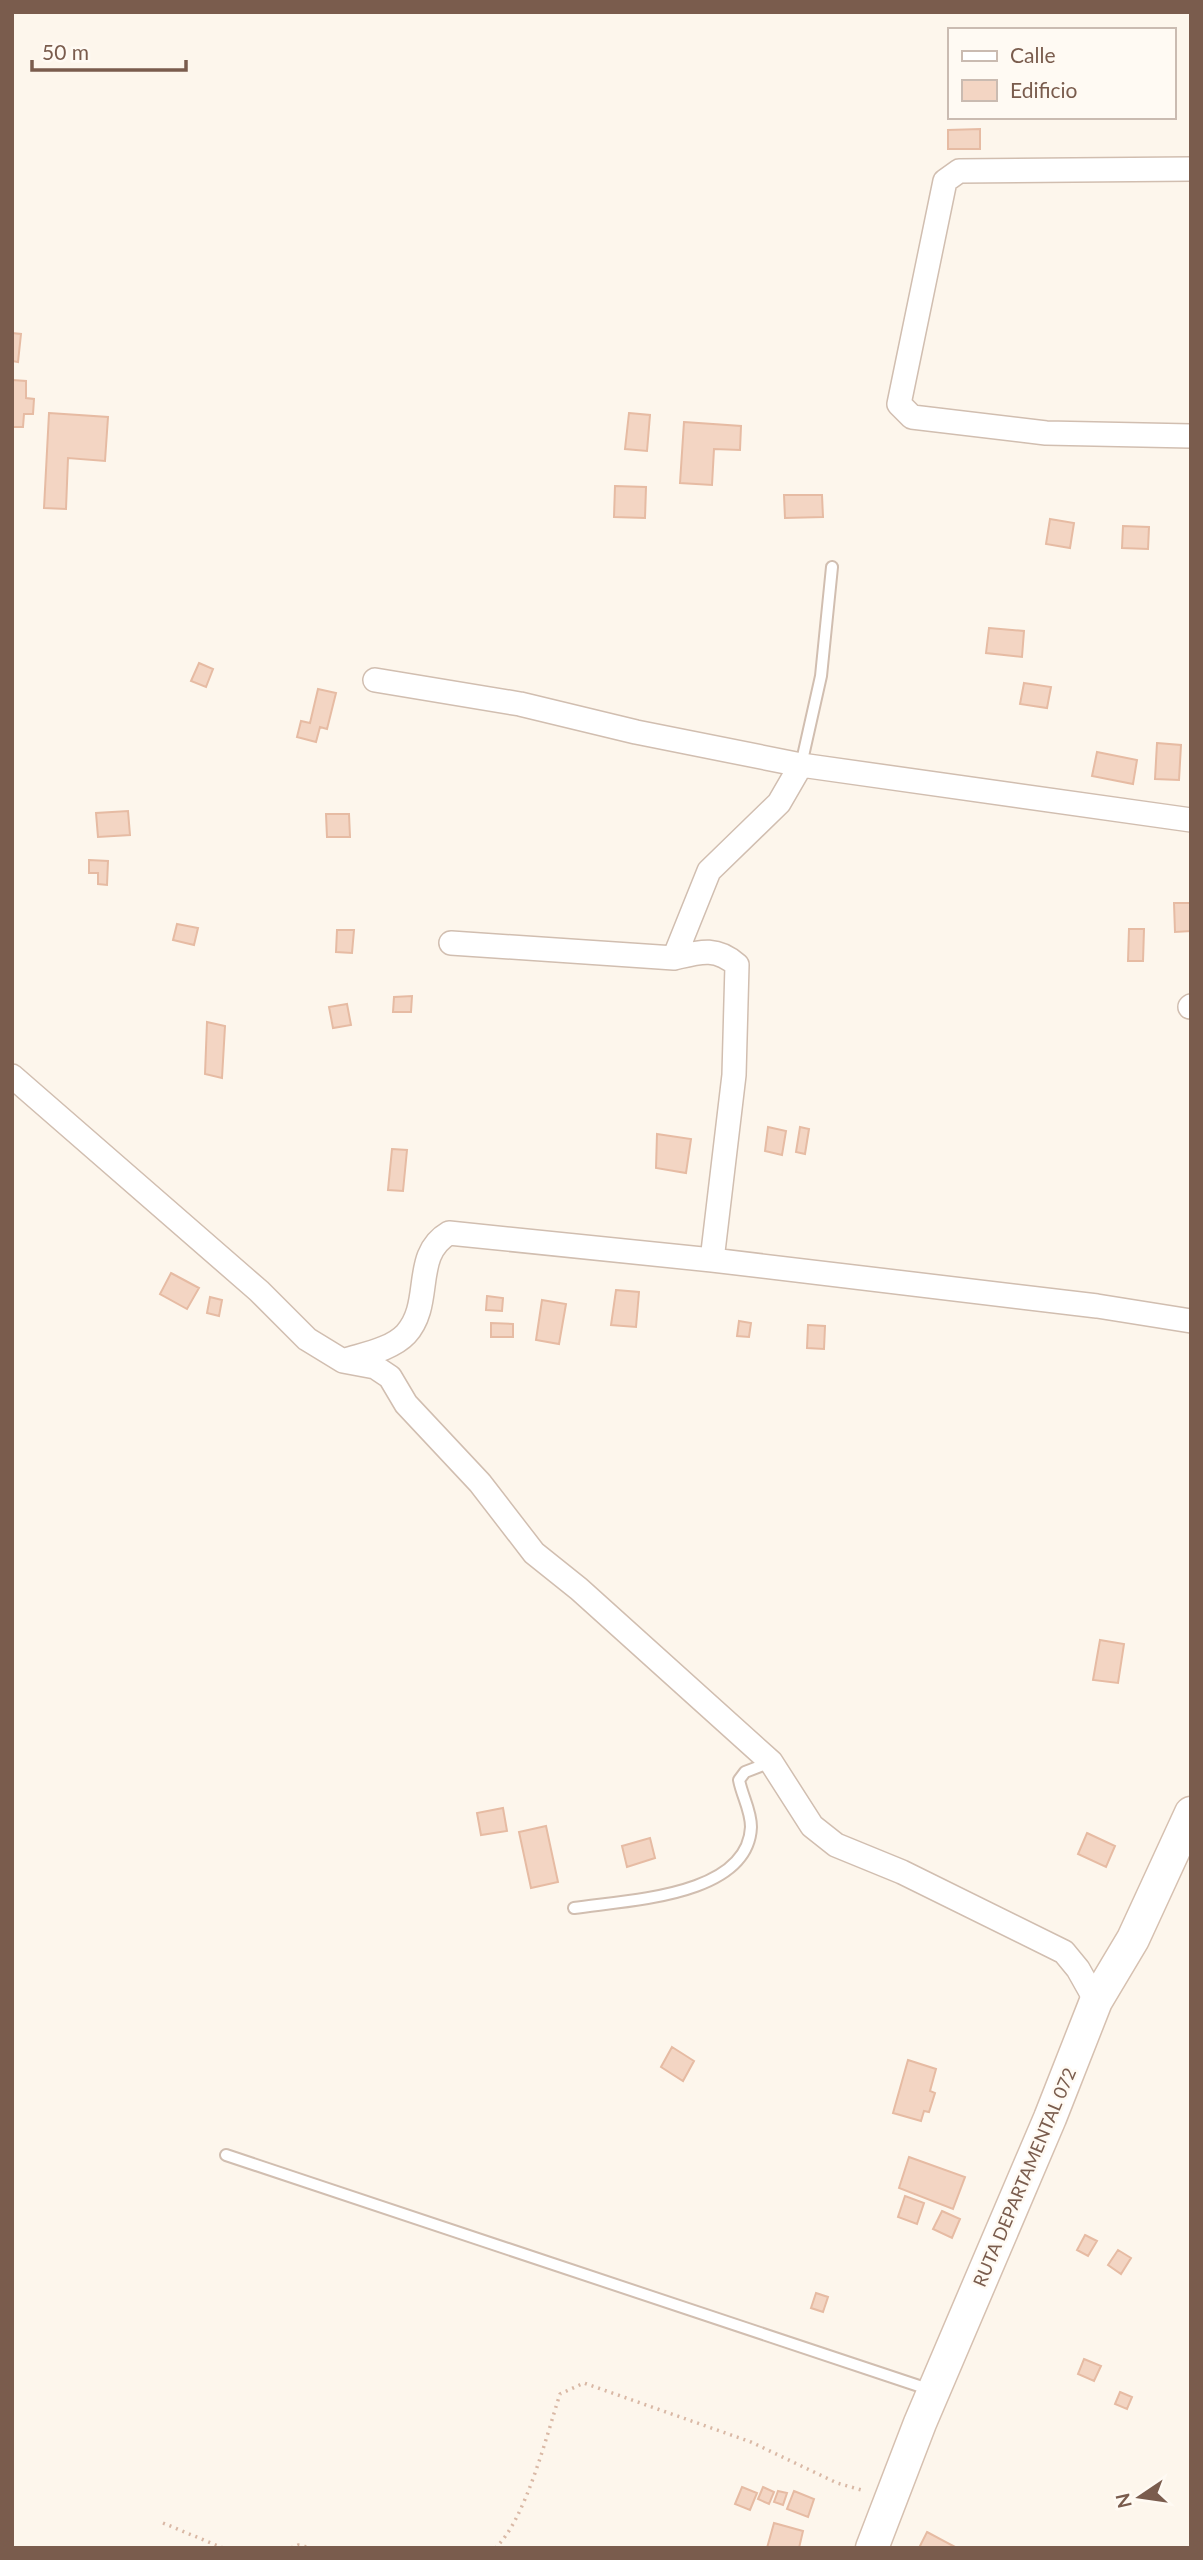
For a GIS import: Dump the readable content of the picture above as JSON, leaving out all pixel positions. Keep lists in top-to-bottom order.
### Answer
{
  "streets": {
    "main road": ["RUTA DEPARTAMENTAL 072"]
  },
  "legend": ["Calle", "Edificio"],
  "scale_bar": "50 m",
  "north": "left"
}
